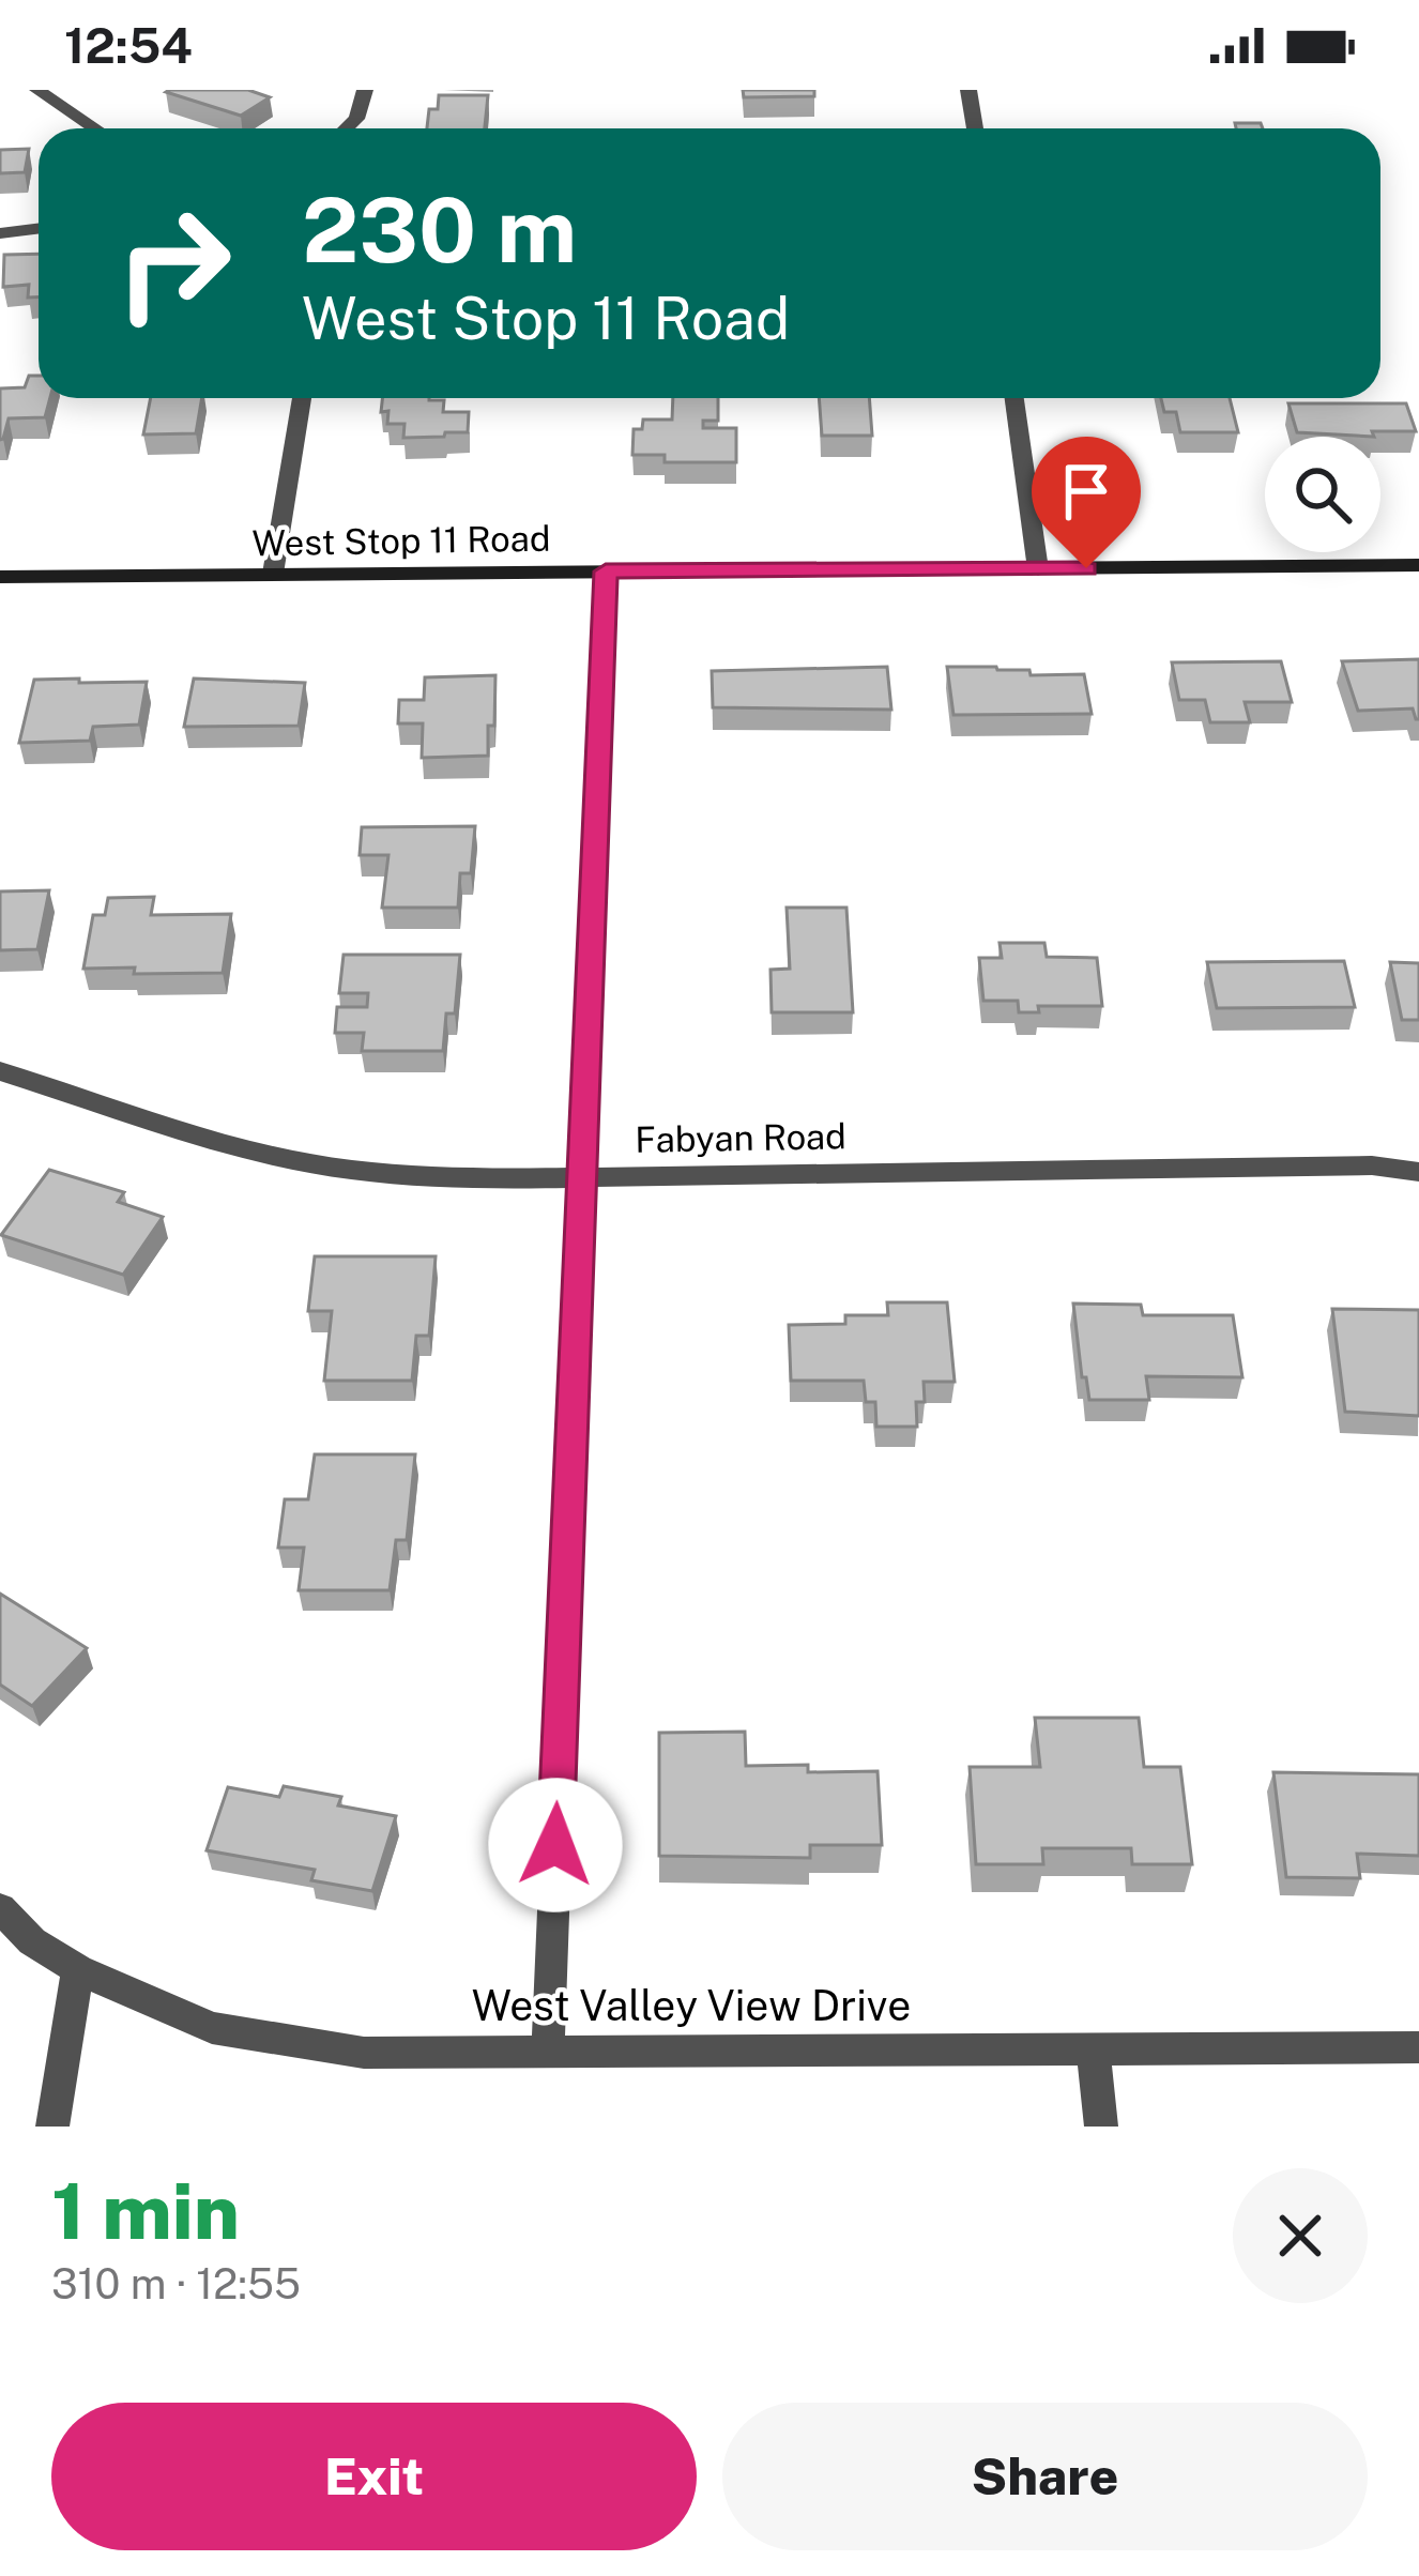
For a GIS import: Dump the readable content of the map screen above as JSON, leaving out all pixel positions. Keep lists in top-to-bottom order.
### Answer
{
  "streets": {
    "main road": ["West Stop 11 Road"],
    "street": ["Fabyan Road", "West Valley View Drive"]
  },
  "page": {
    "status": "12:54",
    "turn": ["230 m", "West Stop 11 Road"],
    "heading": ["1 min", "310 m · 12:55"],
    "buttons": ["Exit", "Share"]
  }
}
